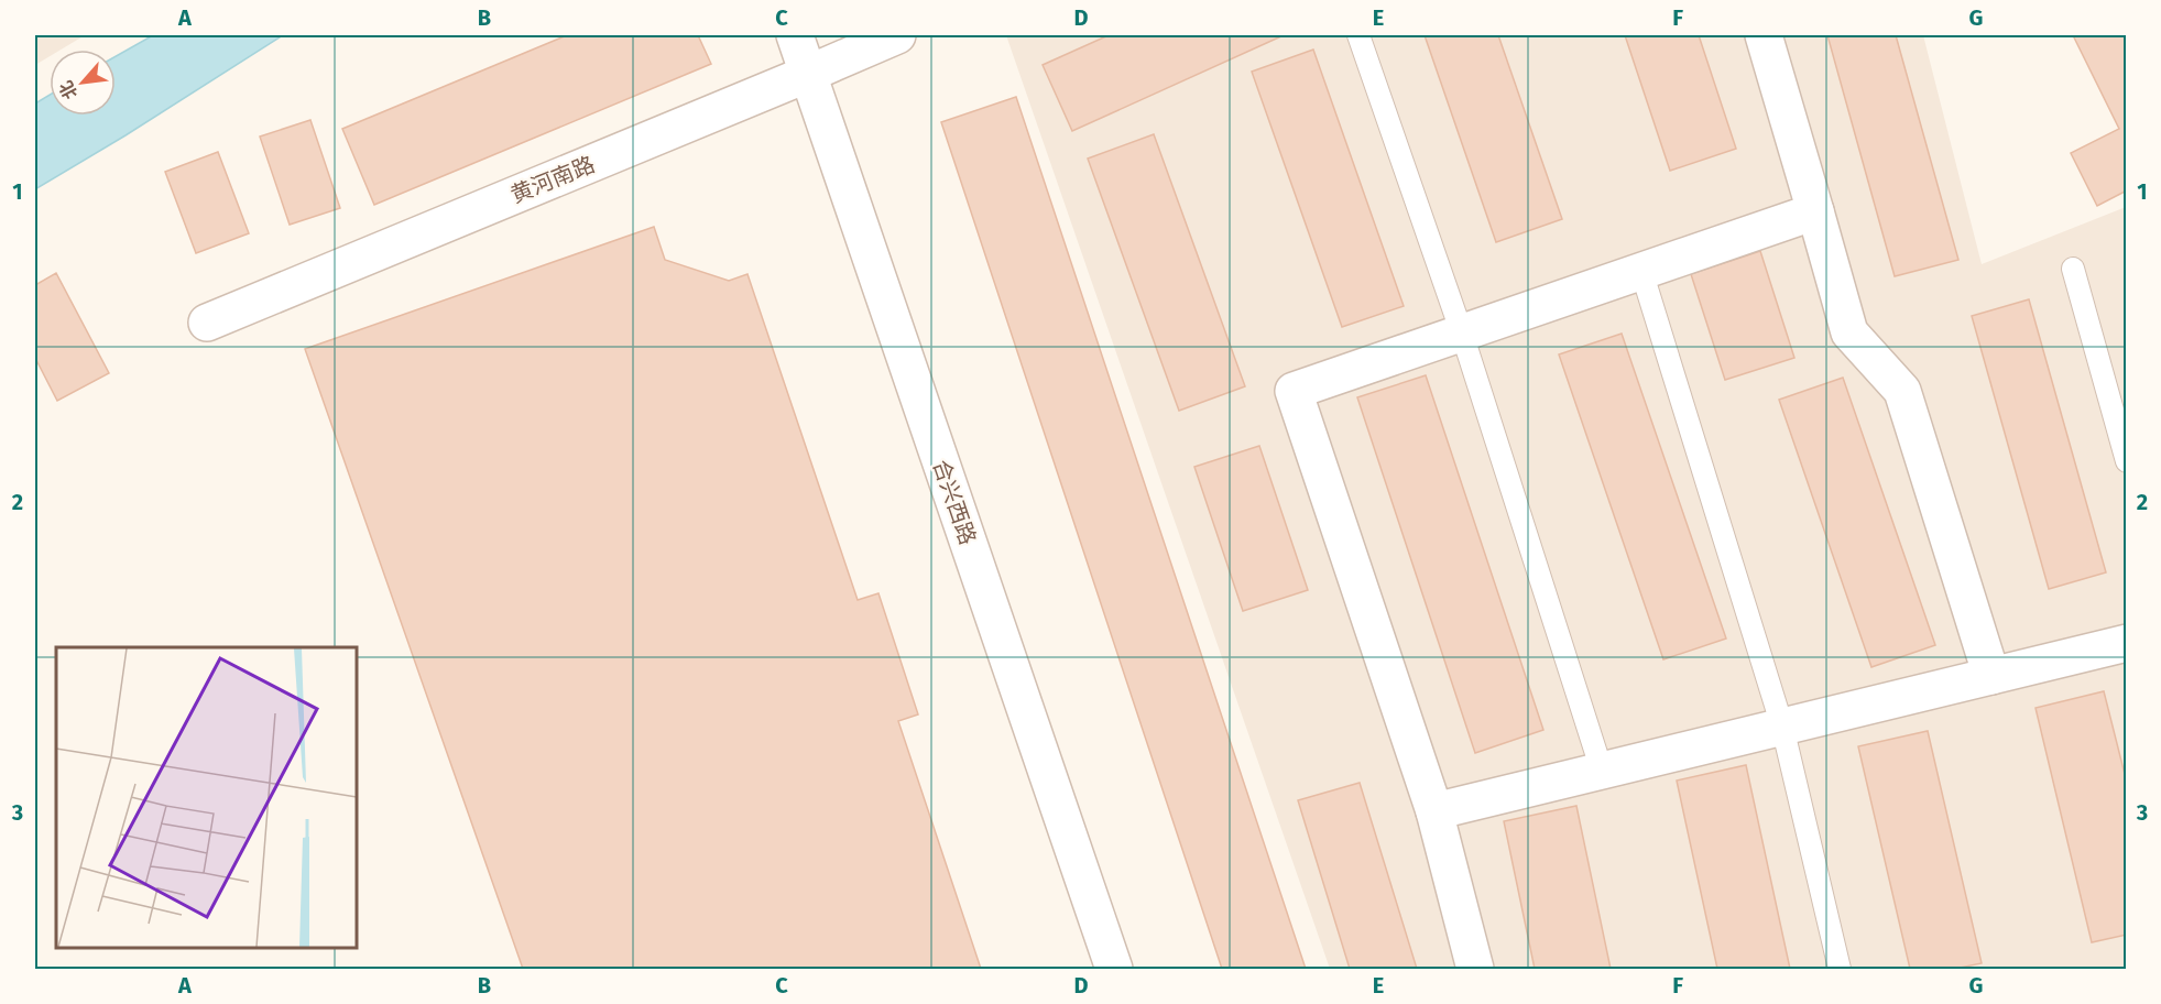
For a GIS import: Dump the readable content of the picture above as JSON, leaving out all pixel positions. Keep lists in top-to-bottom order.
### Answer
{
  "streets": {
    "street": ["黄河南路", "合兴西路"]
  },
  "crossings": [
    ["黄河南路", "合兴西路"]
  ],
  "north": "bottom left",
  "grid": {
    "columns": [
      "A",
      "B",
      "C",
      "D",
      "E",
      "F",
      "G"
    ],
    "rows": ["1", "2", "3"]
  }
}
